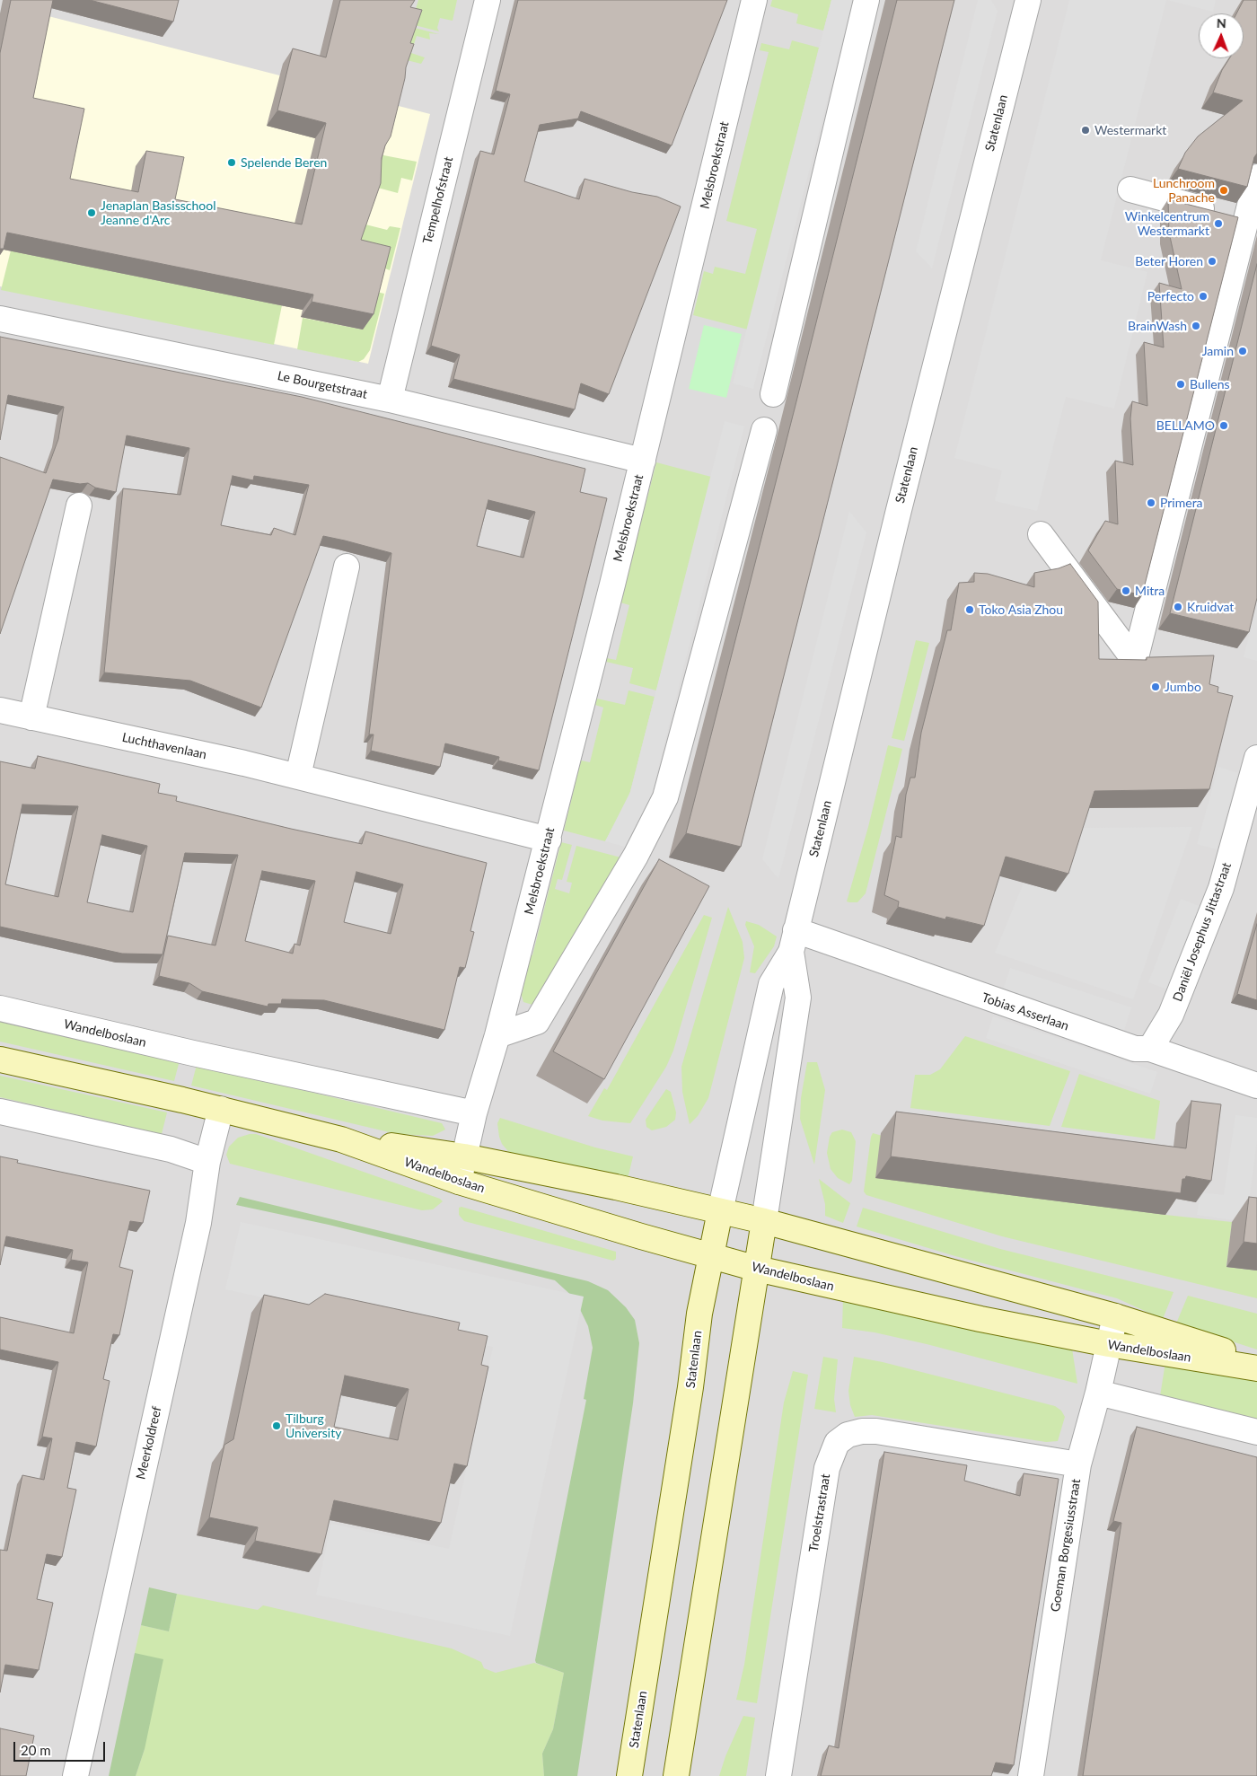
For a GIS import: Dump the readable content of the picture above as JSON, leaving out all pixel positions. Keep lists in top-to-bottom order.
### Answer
{
  "streets": {
    "street": [
      "Statenlaan",
      "Melsbroekstraat",
      "Tempelhofstraat",
      "Le Bourgetstraat",
      "Luchthavenlaan",
      "Daniël Josephus Jittastraat",
      "Tobias Asserlaan",
      "Wandelboslaan",
      "Meerkoldreef",
      "Troelstrastraat",
      "Goeman Borgesiusstraat"
    ]
  },
  "crossings": [
    ["Statenlaan", "Tobias Asserlaan"],
    ["Statenlaan", "Wandelboslaan"],
    ["Melsbroekstraat", "Le Bourgetstraat"],
    ["Melsbroekstraat", "Luchthavenlaan"],
    ["Melsbroekstraat", "Wandelboslaan"],
    ["Tempelhofstraat", "Le Bourgetstraat"],
    ["Daniël Josephus Jittastraat", "Tobias Asserlaan"],
    ["Wandelboslaan", "Meerkoldreef"],
    ["Wandelboslaan", "Goeman Borgesiusstraat"],
    ["Troelstrastraat", "Goeman Borgesiusstraat"]
  ],
  "places": [
    "Westermarkt",
    "Spelende Beren",
    "Lunchroom Panache",
    "Jenaplan Basisschool Jeanne d'Arc",
    "Winkelcentrum Westermarkt",
    "Beter Horen",
    "Perfecto",
    "BrainWash",
    "Jamin",
    "Bullens",
    "BELLAMO",
    "Primera",
    "Mitra",
    "Kruidvat",
    "Toko Asia Zhou",
    "Jumbo",
    "Tilburg University"
  ],
  "scale_bar": "20 m",
  "north": "top"
}
